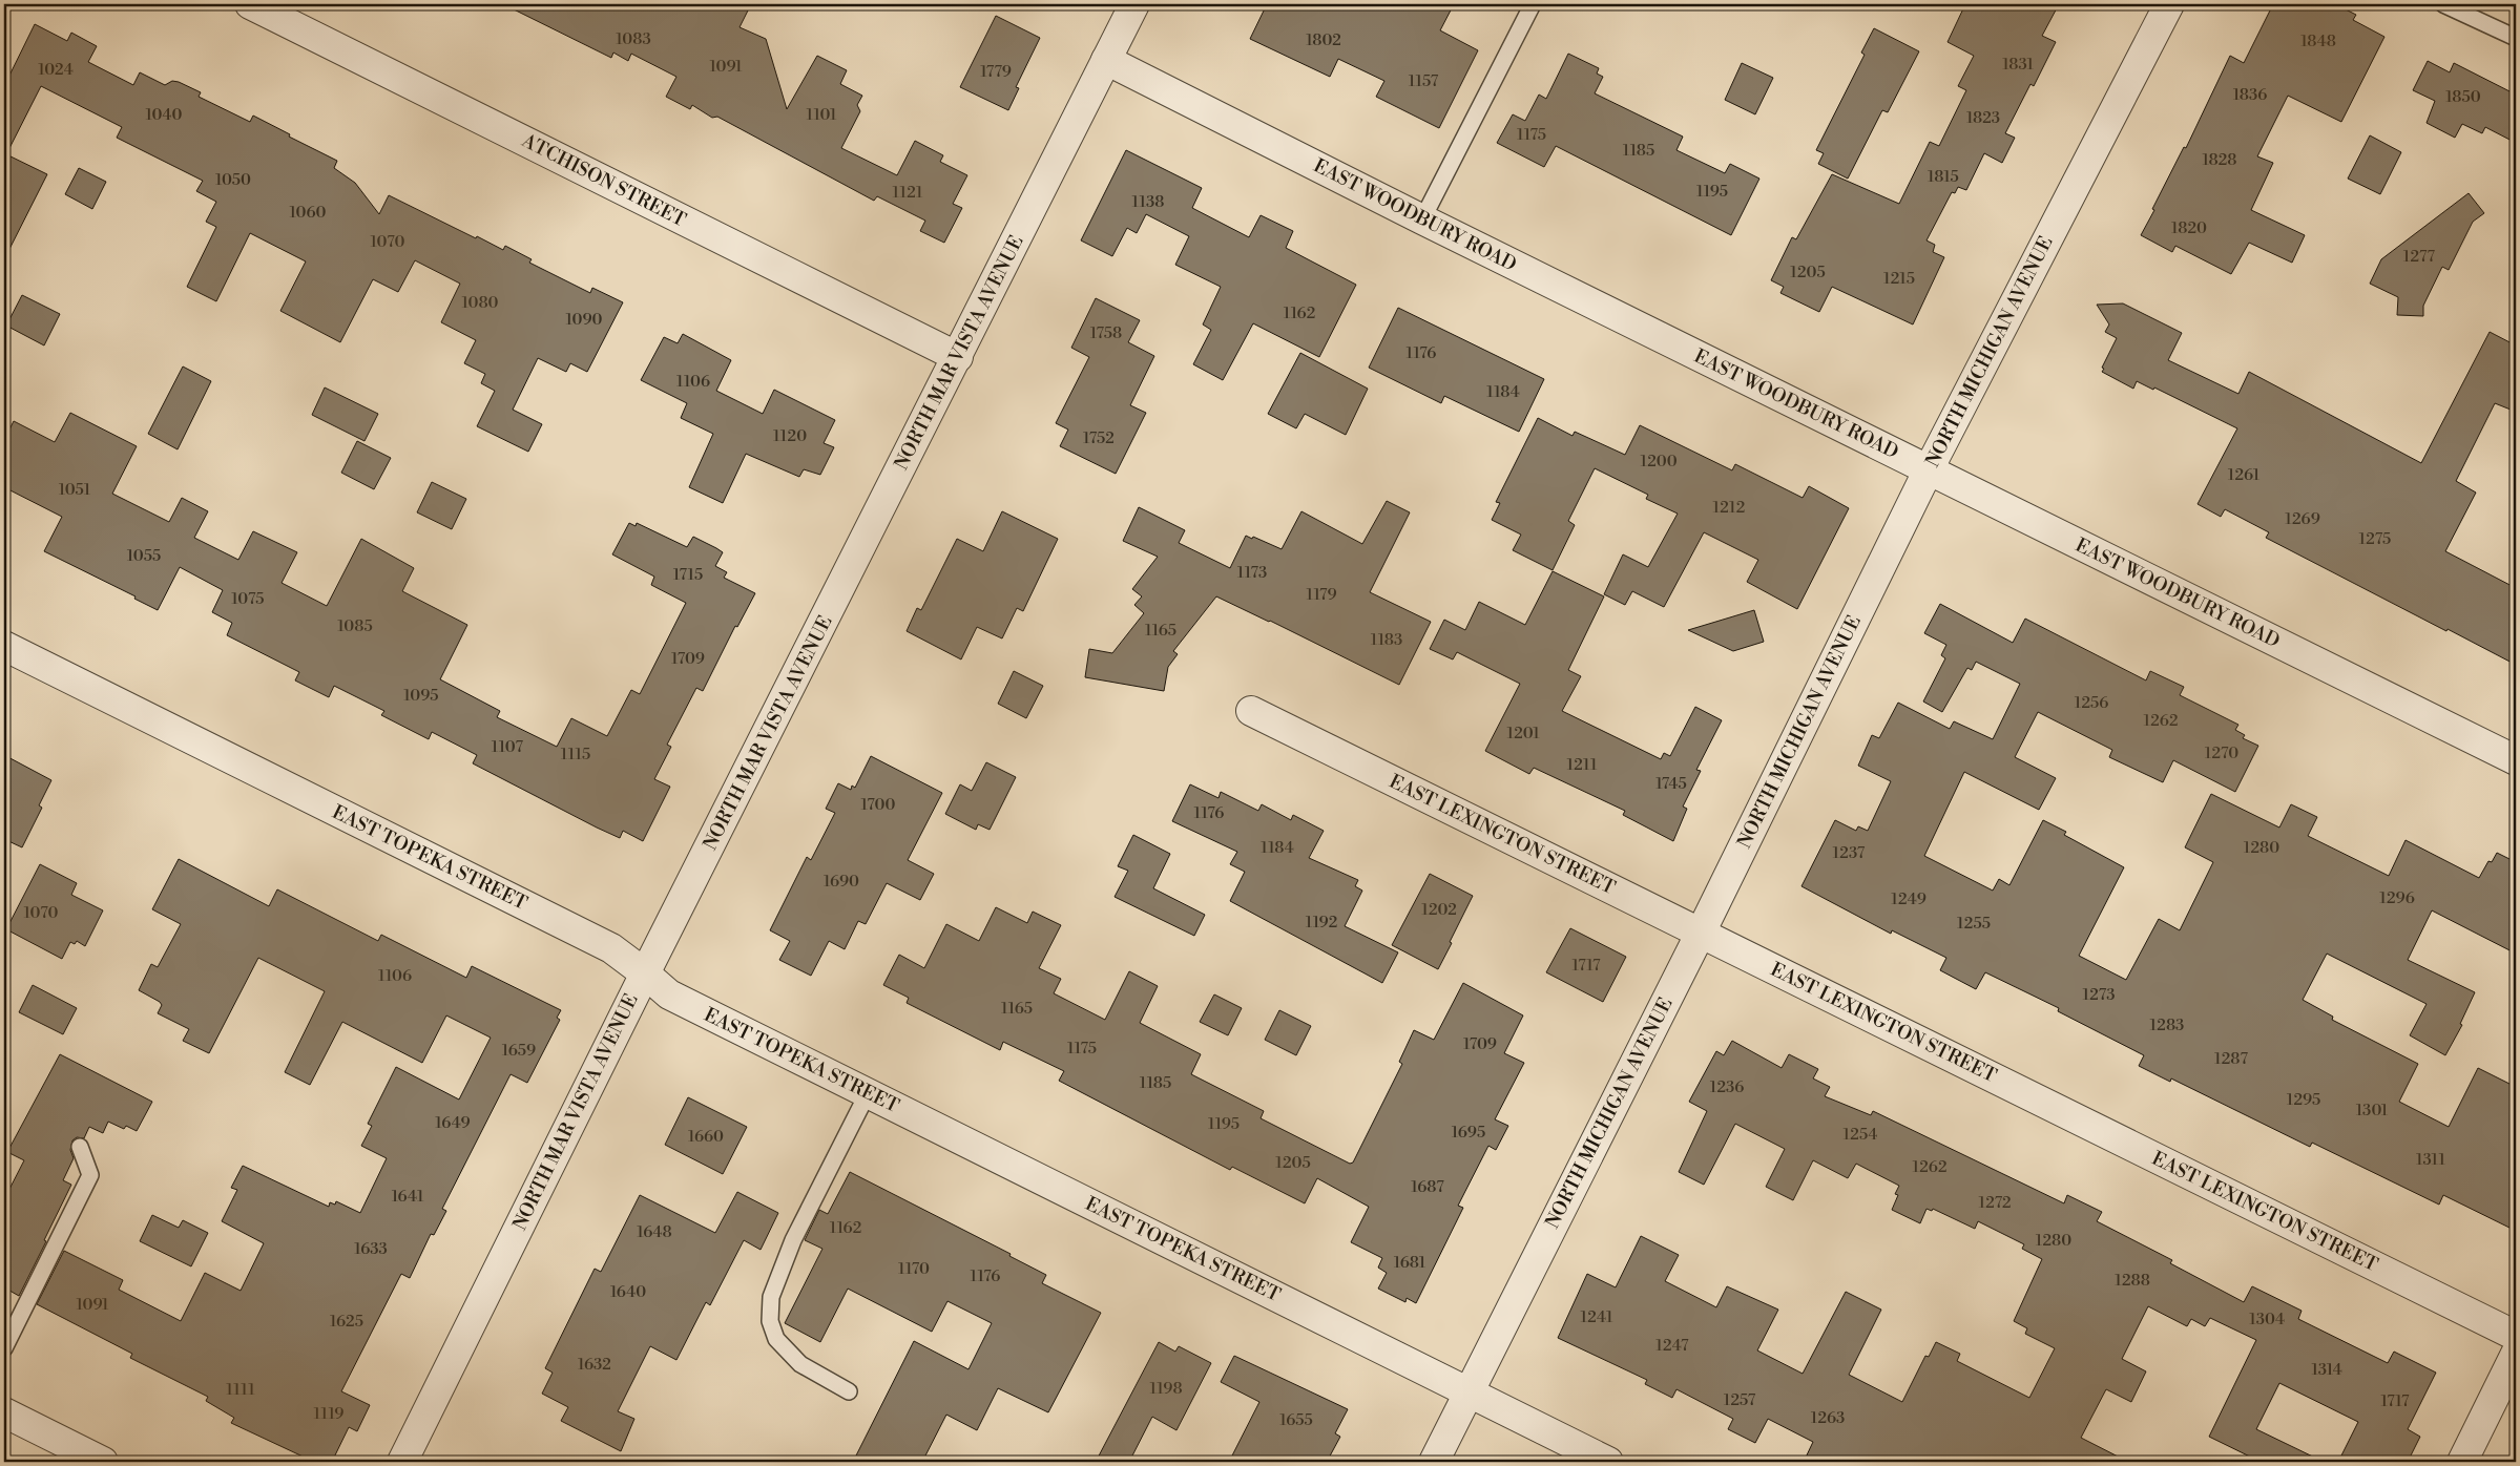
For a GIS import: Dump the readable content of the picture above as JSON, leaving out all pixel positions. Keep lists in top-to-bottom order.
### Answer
{
  "streets": {
    "street": [
      "ATCHISON STREET",
      "EAST WOODBURY ROAD",
      "NORTH MICHIGAN AVENUE",
      "NORTH MAR VISTA AVENUE",
      "EAST LEXINGTON STREET",
      "EAST TOPEKA STREET"
    ]
  },
  "crossings": [
    ["ATCHISON STREET", "NORTH MAR VISTA AVENUE"],
    ["EAST WOODBURY ROAD", "NORTH MICHIGAN AVENUE"],
    ["EAST WOODBURY ROAD", "NORTH MAR VISTA AVENUE"],
    ["NORTH MICHIGAN AVENUE", "EAST LEXINGTON STREET"],
    ["NORTH MICHIGAN AVENUE", "EAST TOPEKA STREET"],
    ["NORTH MAR VISTA AVENUE", "EAST TOPEKA STREET"]
  ],
  "house_numbers": [
    "1083",
    "1802",
    "1848",
    "1831",
    "1091",
    "1024",
    "1779",
    "1157",
    "1836",
    "1850",
    "1040",
    "1101",
    "1823",
    "1175",
    "1185",
    "1828",
    "1815",
    "1050",
    "1195",
    "1121",
    "1138",
    "1060",
    "1820",
    "1070",
    "1277",
    "1205",
    "1215",
    "1080",
    "1162",
    "1090",
    "1758",
    "1176",
    "1106",
    "1184",
    "1120",
    "1752",
    "1200",
    "1261",
    "1051",
    "1212",
    "1269",
    "1275",
    "1055",
    "1173",
    "1715",
    "1179",
    "1075",
    "1085",
    "1165",
    "1183",
    "1709",
    "1095",
    "1256",
    "1262",
    "1201",
    "1107",
    "1270",
    "1115",
    "1211",
    "1745",
    "1700",
    "1176",
    "1184",
    "1280",
    "1237",
    "1690",
    "1296",
    "1249",
    "1202",
    "1070",
    "1192",
    "1255",
    "1717",
    "1106",
    "1273",
    "1165",
    "1283",
    "1709",
    "1175",
    "1659",
    "1287",
    "1185",
    "1236",
    "1295",
    "1301",
    "1649",
    "1195",
    "1695",
    "1254",
    "1660",
    "1311",
    "1205",
    "1262",
    "1687",
    "1641",
    "1272",
    "1162",
    "1648",
    "1280",
    "1633",
    "1681",
    "1170",
    "1176",
    "1288",
    "1640",
    "1091",
    "1241",
    "1304",
    "1625",
    "1247",
    "1632",
    "1314",
    "1198",
    "1111",
    "1257",
    "1717",
    "1119",
    "1263",
    "1655"
  ]
}
